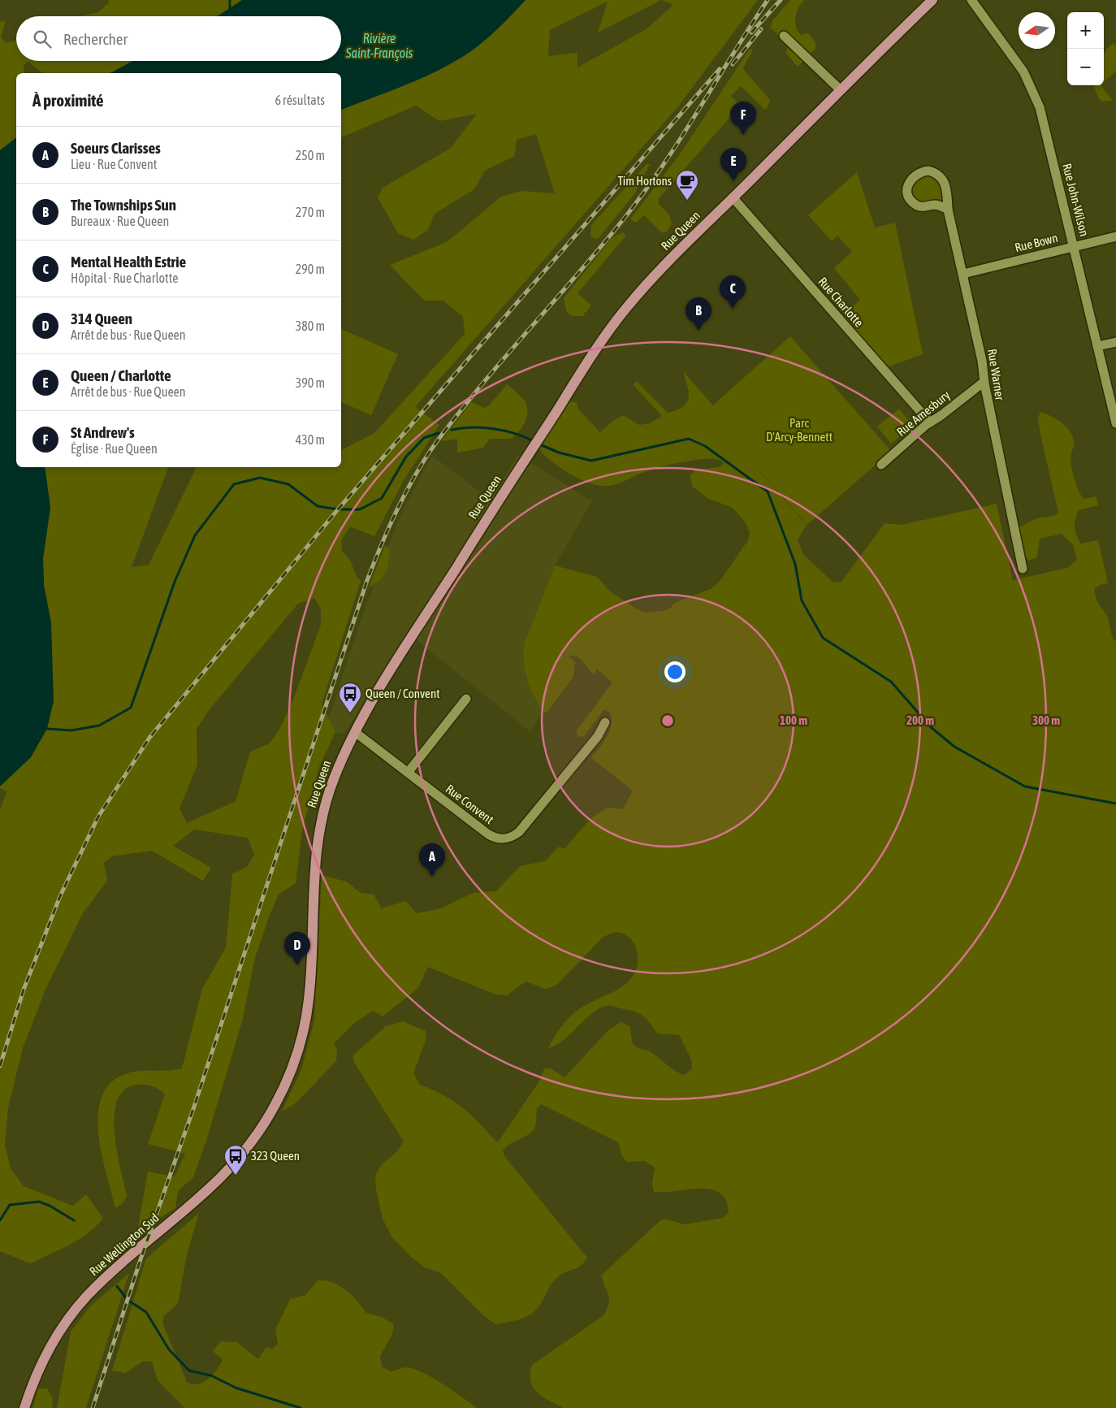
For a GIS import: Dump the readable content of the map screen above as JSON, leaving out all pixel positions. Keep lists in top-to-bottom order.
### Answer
{
  "streets": {
    "main road": ["Rue Queen", "Rue Wellington Sud"],
    "street": [
      "Rue John-Wilson",
      "Rue Bown",
      "Rue Charlotte",
      "Rue Warner",
      "Rue Amesbury",
      "Rue Convent"
    ]
  },
  "crossings": [
    ["Rue John-Wilson", "Rue Bown"],
    ["Rue Queen", "Rue Charlotte"],
    ["Rue Queen", "Rue Convent"],
    ["Rue Queen", "Rue Wellington Sud"],
    ["Rue Bown", "Rue Warner"],
    ["Rue Charlotte", "Rue Amesbury"],
    ["Rue Warner", "Rue Amesbury"]
  ],
  "water": ["Rivière Saint-François"],
  "parks": ["Parc D'Arcy-Bennett"],
  "places": {
    "cafe": ["Tim Hortons"],
    "bus stop": ["Queen / Convent", "323 Queen"]
  },
  "north": "left",
  "page": {
    "map_buttons": ["+", "−"],
    "search": "Rechercher",
    "heading": ["À proximité", "6 résultats"],
    "pins": [
      "F",
      "E",
      "C",
      "B",
      "A",
      "D"
    ],
    "list": [
      {
        "mark": "A",
        "name": "Soeurs Clarisses",
        "note": "Lieu · Rue Convent",
        "value": "250 m"
      },
      {
        "mark": "B",
        "name": "The Townships Sun",
        "note": "Bureaux · Rue Queen",
        "value": "270 m"
      },
      {
        "mark": "C",
        "name": "Mental Health Estrie",
        "note": "Hôpital · Rue Charlotte",
        "value": "290 m"
      },
      {
        "mark": "D",
        "name": "314 Queen",
        "note": "Arrêt de bus · Rue Queen",
        "value": "380 m"
      },
      {
        "mark": "E",
        "name": "Queen / Charlotte",
        "note": "Arrêt de bus · Rue Queen",
        "value": "390 m"
      },
      {
        "mark": "F",
        "name": "St Andrew's",
        "note": "Église · Rue Queen",
        "value": "430 m"
      }
    ]
  },
  "rings": ["100 m", "200 m", "300 m"]
}
